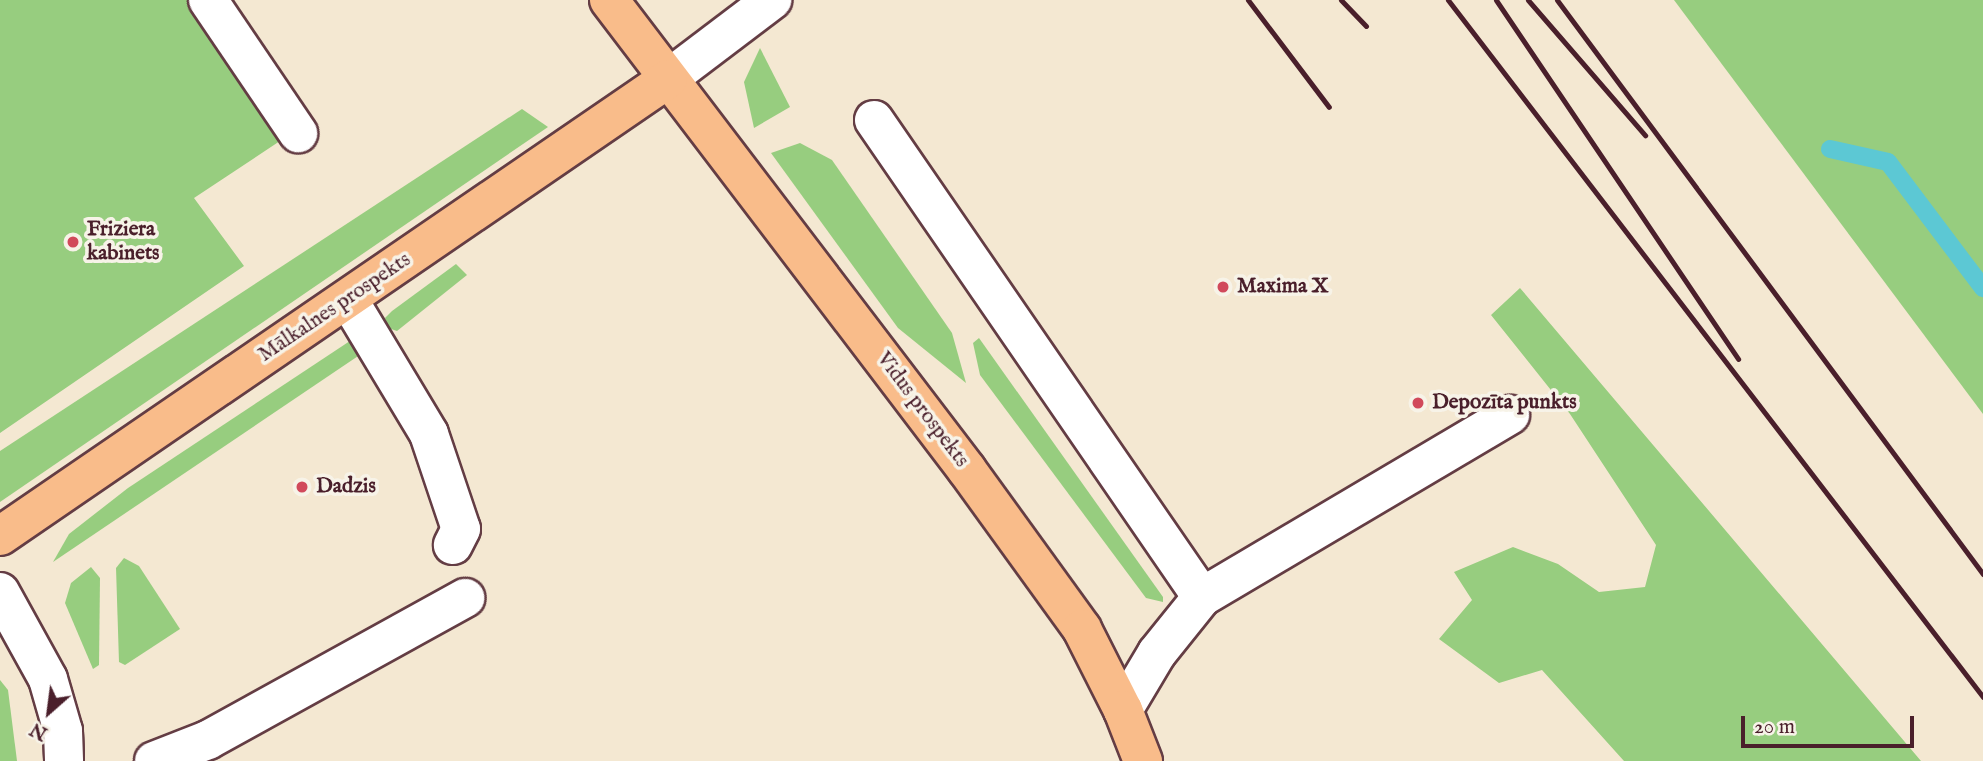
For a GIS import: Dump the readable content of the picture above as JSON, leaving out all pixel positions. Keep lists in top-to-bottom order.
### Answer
{
  "streets": {
    "main road": ["Mālkalnes prospekts", "Vidus prospekts"]
  },
  "crossings": [
    ["Mālkalnes prospekts", "Vidus prospekts"]
  ],
  "places": [
    "Friziera kabinets",
    "Maxima X",
    "Depozīta punkts",
    "Dadzis"
  ],
  "scale_bar": "20 m",
  "north": "bottom left"
}
